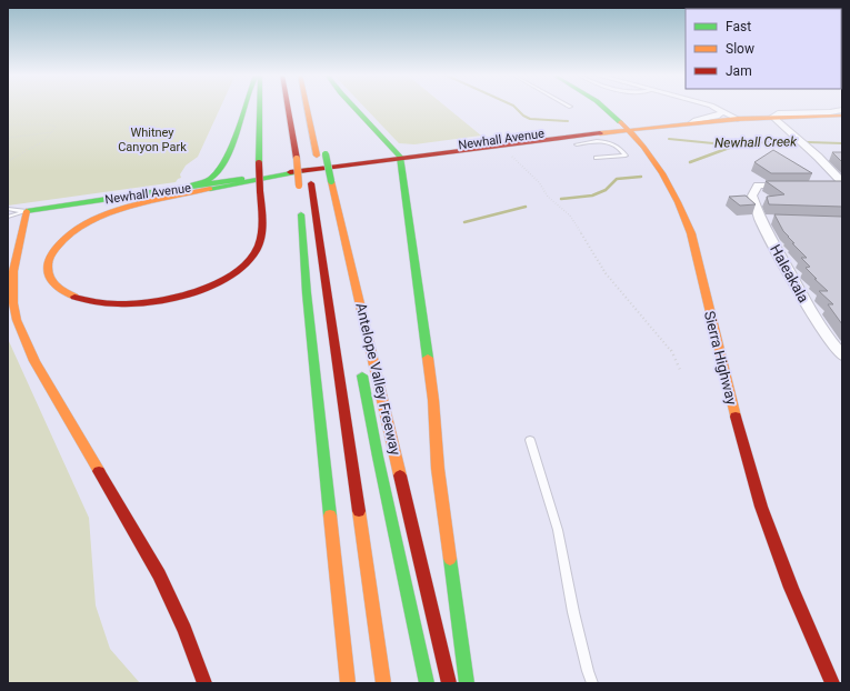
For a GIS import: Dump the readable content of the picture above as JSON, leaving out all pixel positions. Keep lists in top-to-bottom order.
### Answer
{
  "streets": {
    "main road": ["Newhall Avenue", "Sierra Highway", "Antelope Valley Freeway"],
    "street": ["Haleakala"]
  },
  "crossings": [
    ["Newhall Avenue", "Sierra Highway"]
  ],
  "water": ["Newhall Creek"],
  "parks": ["Whitney Canyon Park"],
  "legend": ["Fast", "Slow", "Jam"]
}
